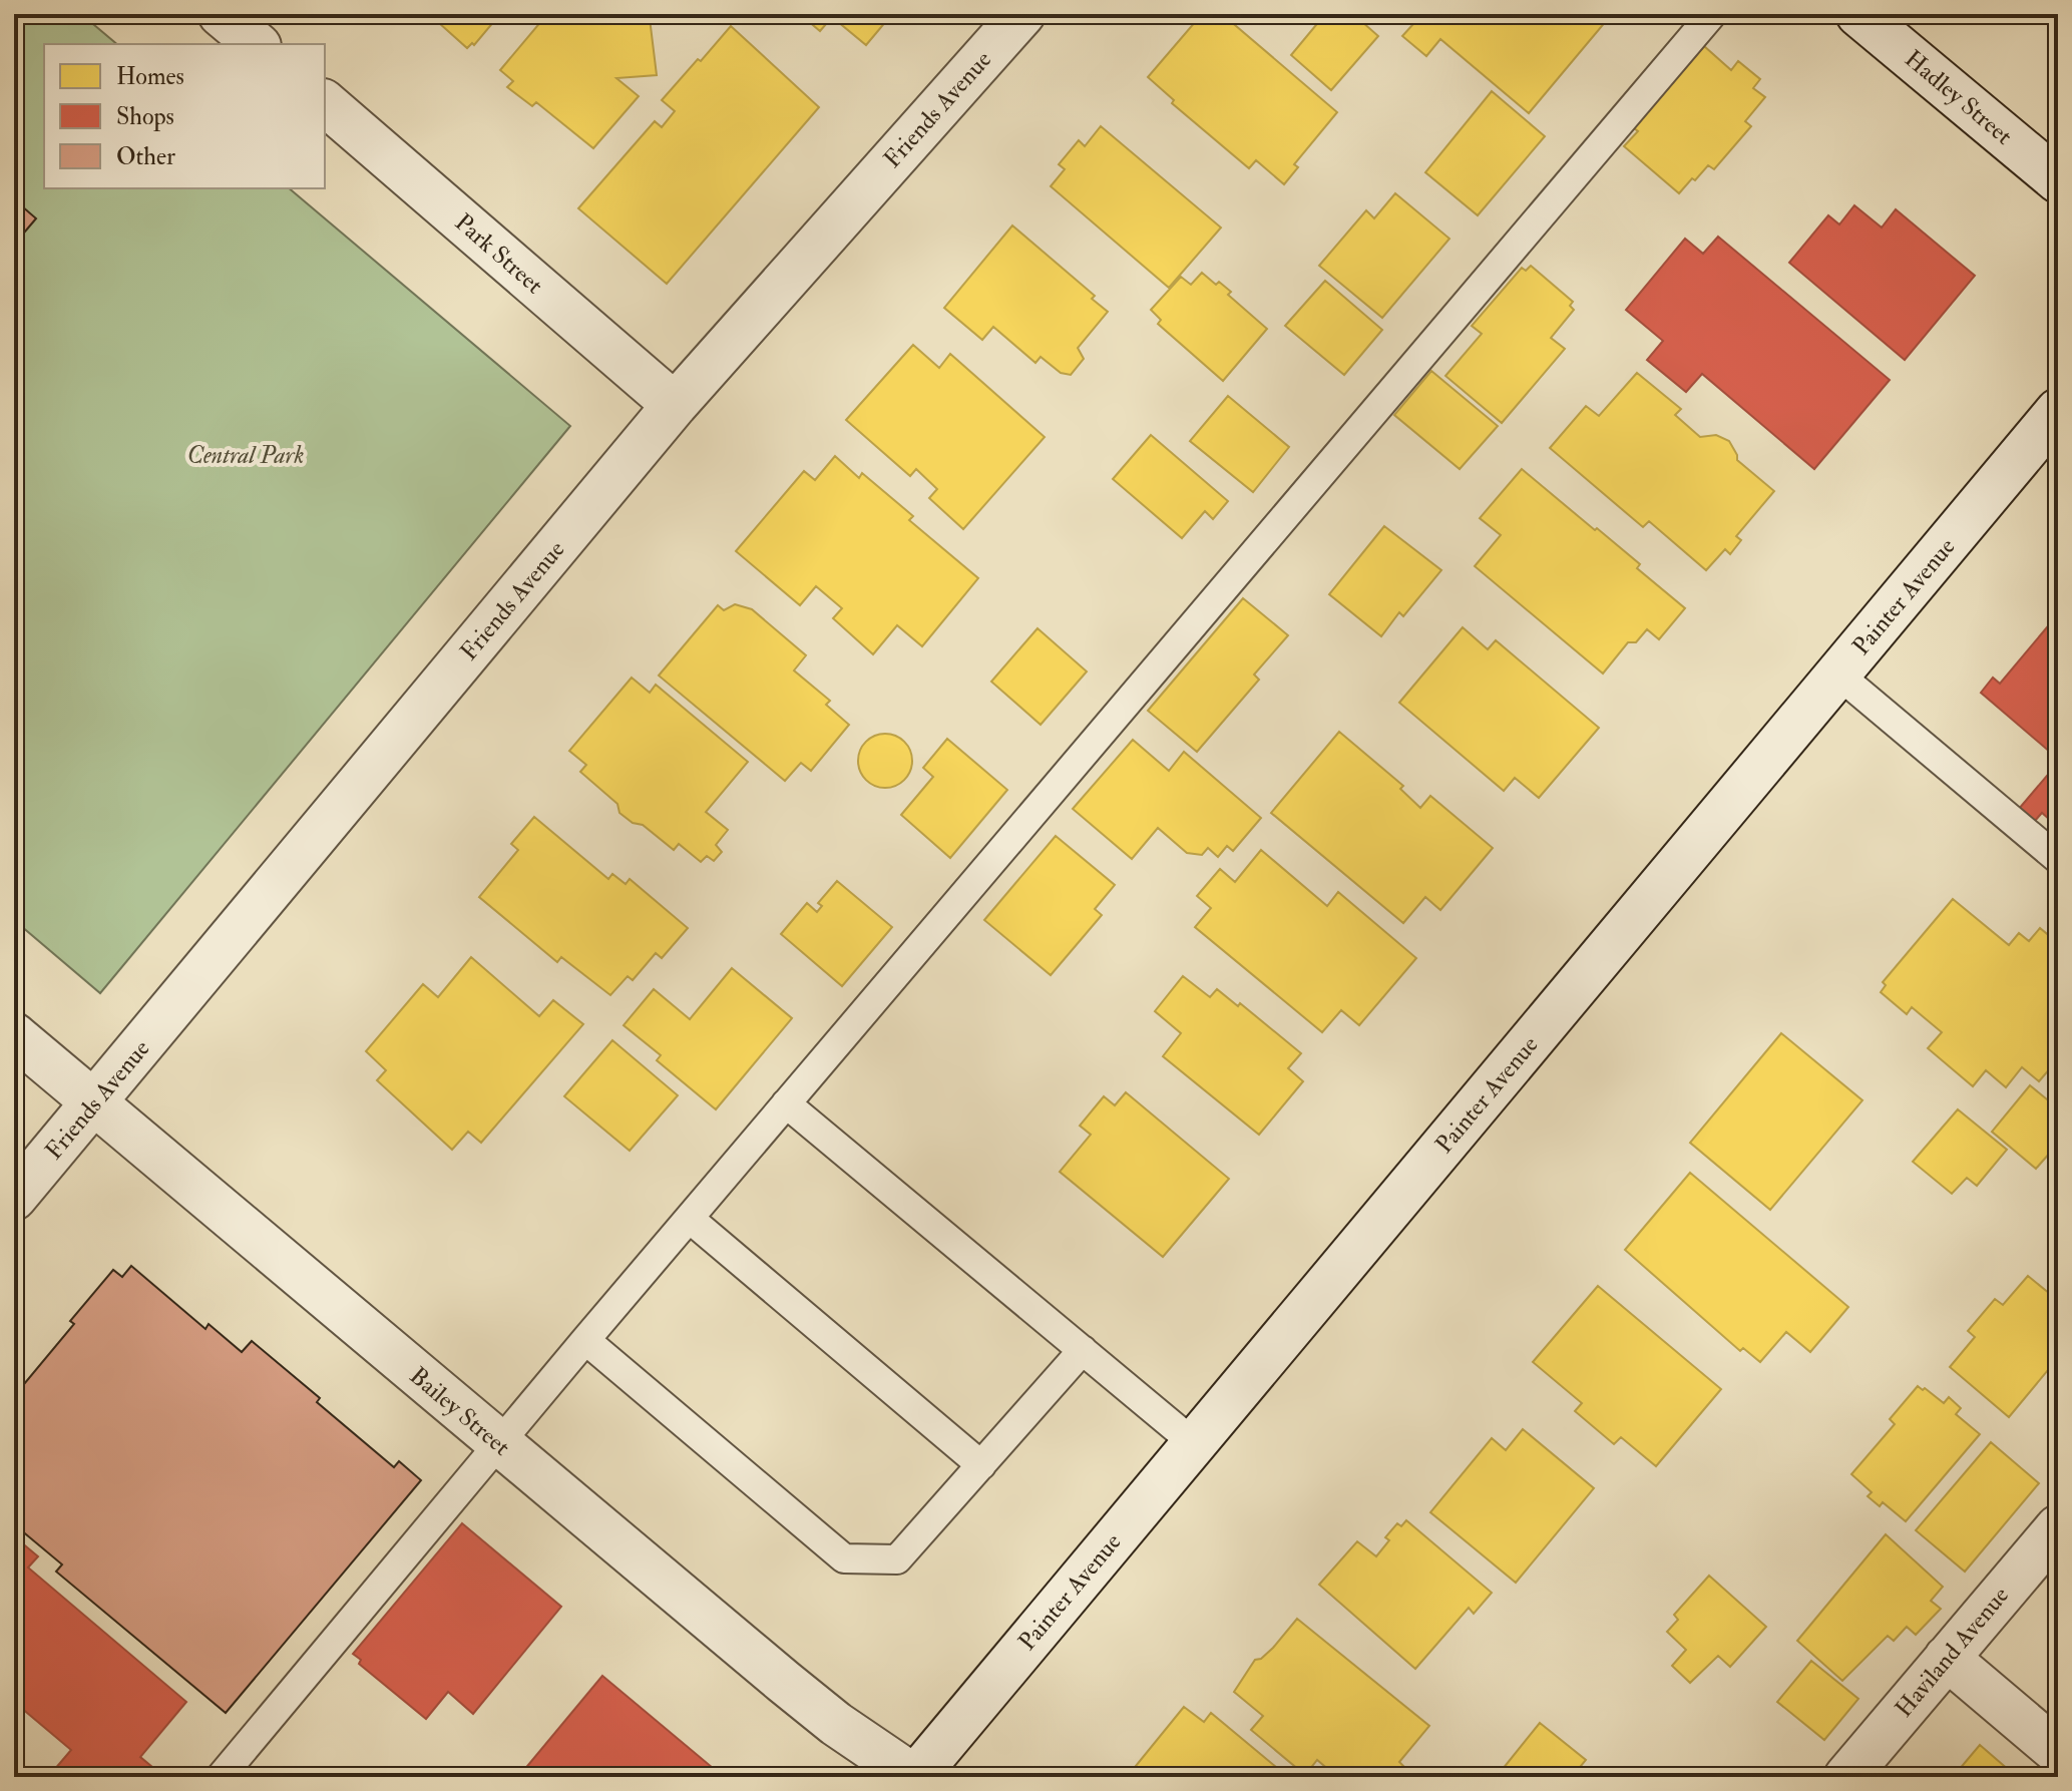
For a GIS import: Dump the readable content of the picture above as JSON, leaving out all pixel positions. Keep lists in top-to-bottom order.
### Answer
{
  "streets": {
    "street": [
      "Hadley Street",
      "Friends Avenue",
      "Park Street",
      "Painter Avenue",
      "Bailey Street",
      "Haviland Avenue"
    ]
  },
  "crossings": [
    ["Friends Avenue", "Park Street"],
    ["Friends Avenue", "Bailey Street"],
    ["Painter Avenue", "Bailey Street"]
  ],
  "parks": ["Central Park"],
  "legend": ["Homes", "Shops", "Other"]
}
